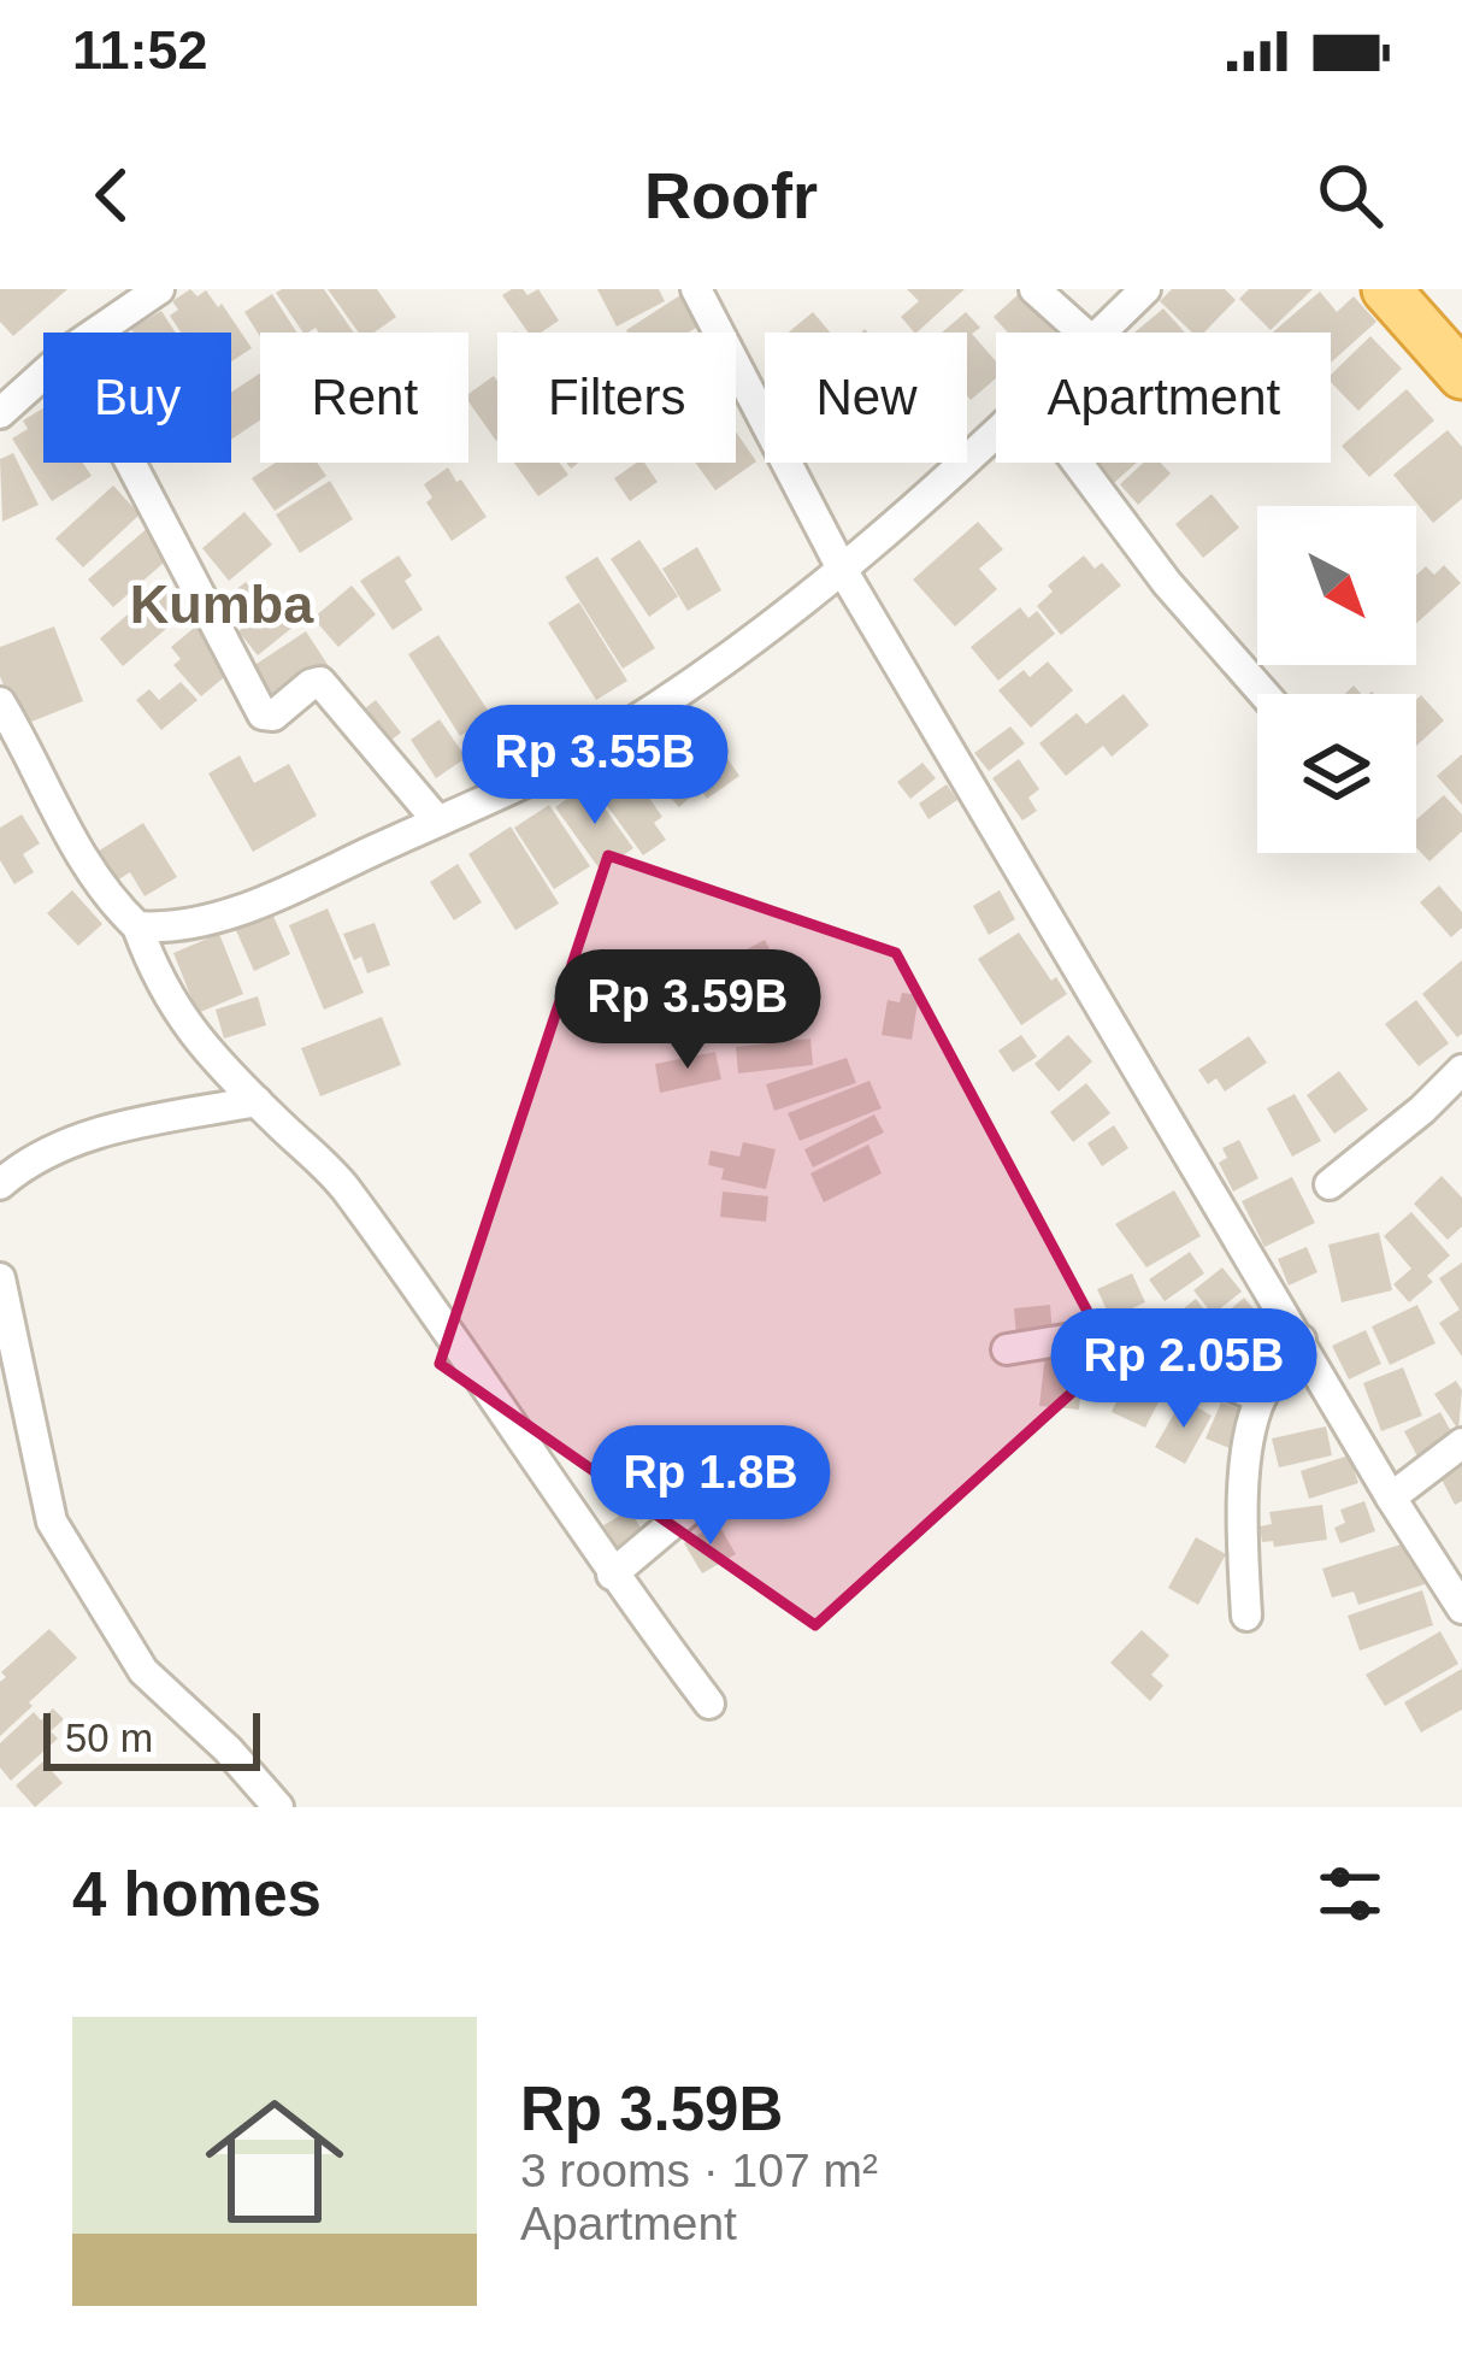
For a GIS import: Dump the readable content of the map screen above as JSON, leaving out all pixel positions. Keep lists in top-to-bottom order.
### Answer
{
  "districts": ["Kumba"],
  "scale_bar": "50 m",
  "north": "bottom right",
  "page": {
    "status": "11:52",
    "header": "Roofr",
    "chip": [
      "Buy",
      "Rent",
      "Filters",
      "New",
      "Apartment"
    ],
    "price": [
      "Rp 3.55B",
      "Rp 3.59B",
      "Rp 2.05B",
      "Rp 1.8B"
    ],
    "scale": "50 m",
    "heading": "4 homes",
    "list": [
      {
        "name": "Rp 3.59B",
        "note": "3 rooms · 107 m² · Apartment"
      }
    ]
  }
}
